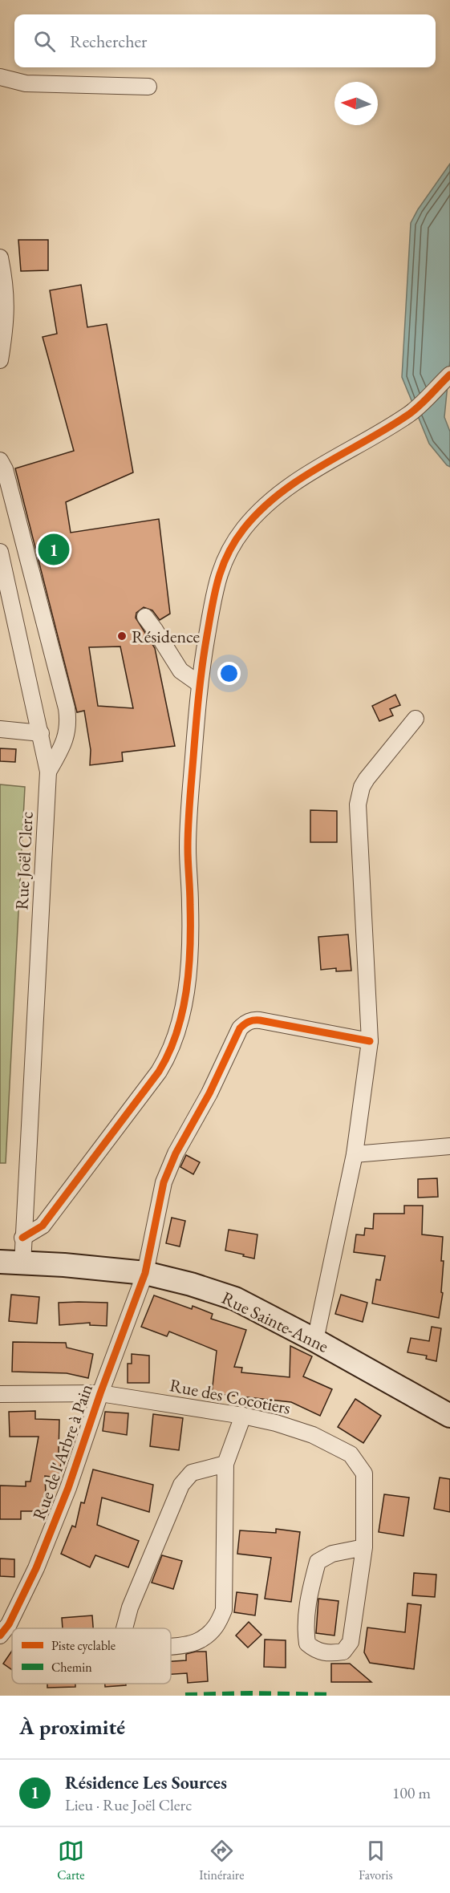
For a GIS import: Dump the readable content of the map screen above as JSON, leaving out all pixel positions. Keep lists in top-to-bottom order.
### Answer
{
  "streets": {
    "main road": ["Rue Sainte-Anne"],
    "street": ["Rue Joël Clerc", "Rue des Cocotiers", "Rue de l'Arbre à Pain"]
  },
  "crossings": [
    ["Rue Joël Clerc", "Rue Sainte-Anne"],
    ["Rue Sainte-Anne", "Rue de l'Arbre à Pain"],
    ["Rue des Cocotiers", "Rue de l'Arbre à Pain"]
  ],
  "places": ["Résidence"],
  "legend": ["Piste cyclable", "Chemin"],
  "north": "left",
  "page": {
    "search": "Rechercher",
    "pins": "1",
    "heading": "À proximité",
    "list": [
      {
        "mark": "1",
        "name": "Résidence Les Sources",
        "note": "Lieu · Rue Joël Clerc",
        "value": "100 m"
      }
    ],
    "nav": ["Carte", "Itinéraire", "Favoris"]
  }
}
